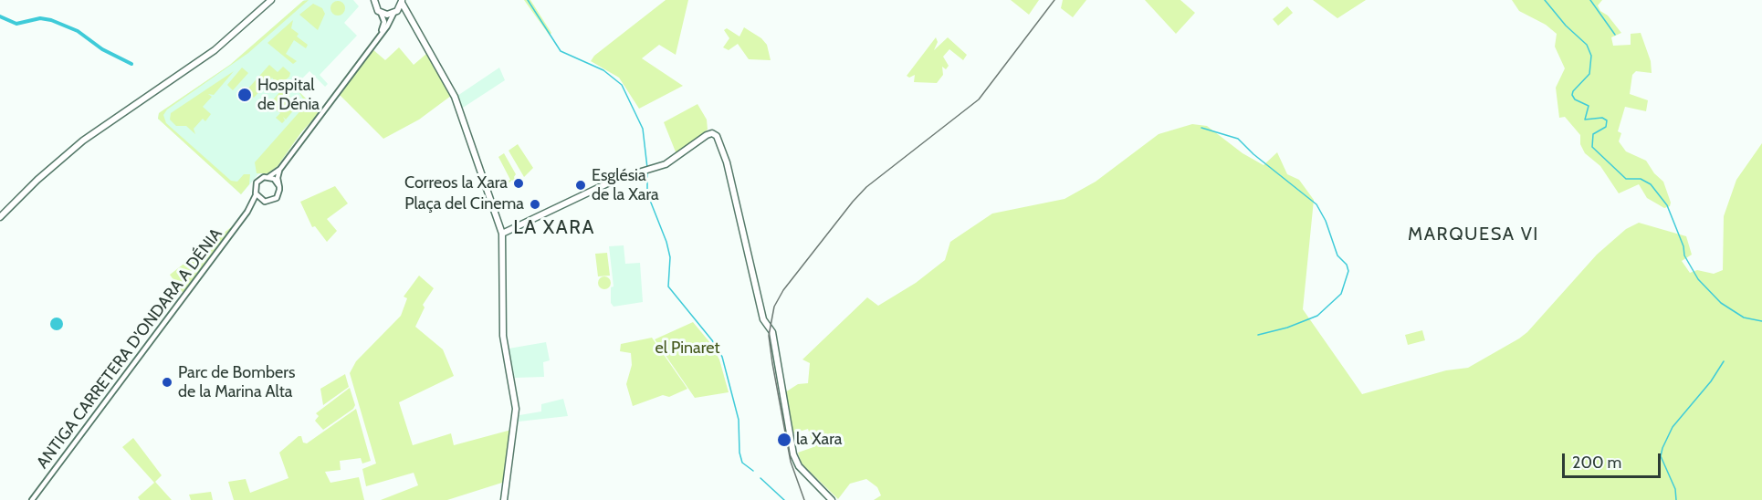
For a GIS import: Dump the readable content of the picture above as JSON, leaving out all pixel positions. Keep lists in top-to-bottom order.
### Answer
{
  "streets": {
    "street": ["ANTIGA CARRETERA D'ONDARA A DÉNIA"]
  },
  "districts": ["LA XARA", "MARQUESA VI"],
  "parks": ["el Pinaret"],
  "places": [
    "Hospital de Dénia",
    "Correos la Xara",
    "Església de la Xara",
    "Plaça del Cinema",
    "Parc de Bombers de la Marina Alta",
    "la Xara"
  ],
  "scale_bar": "200 m"
}
